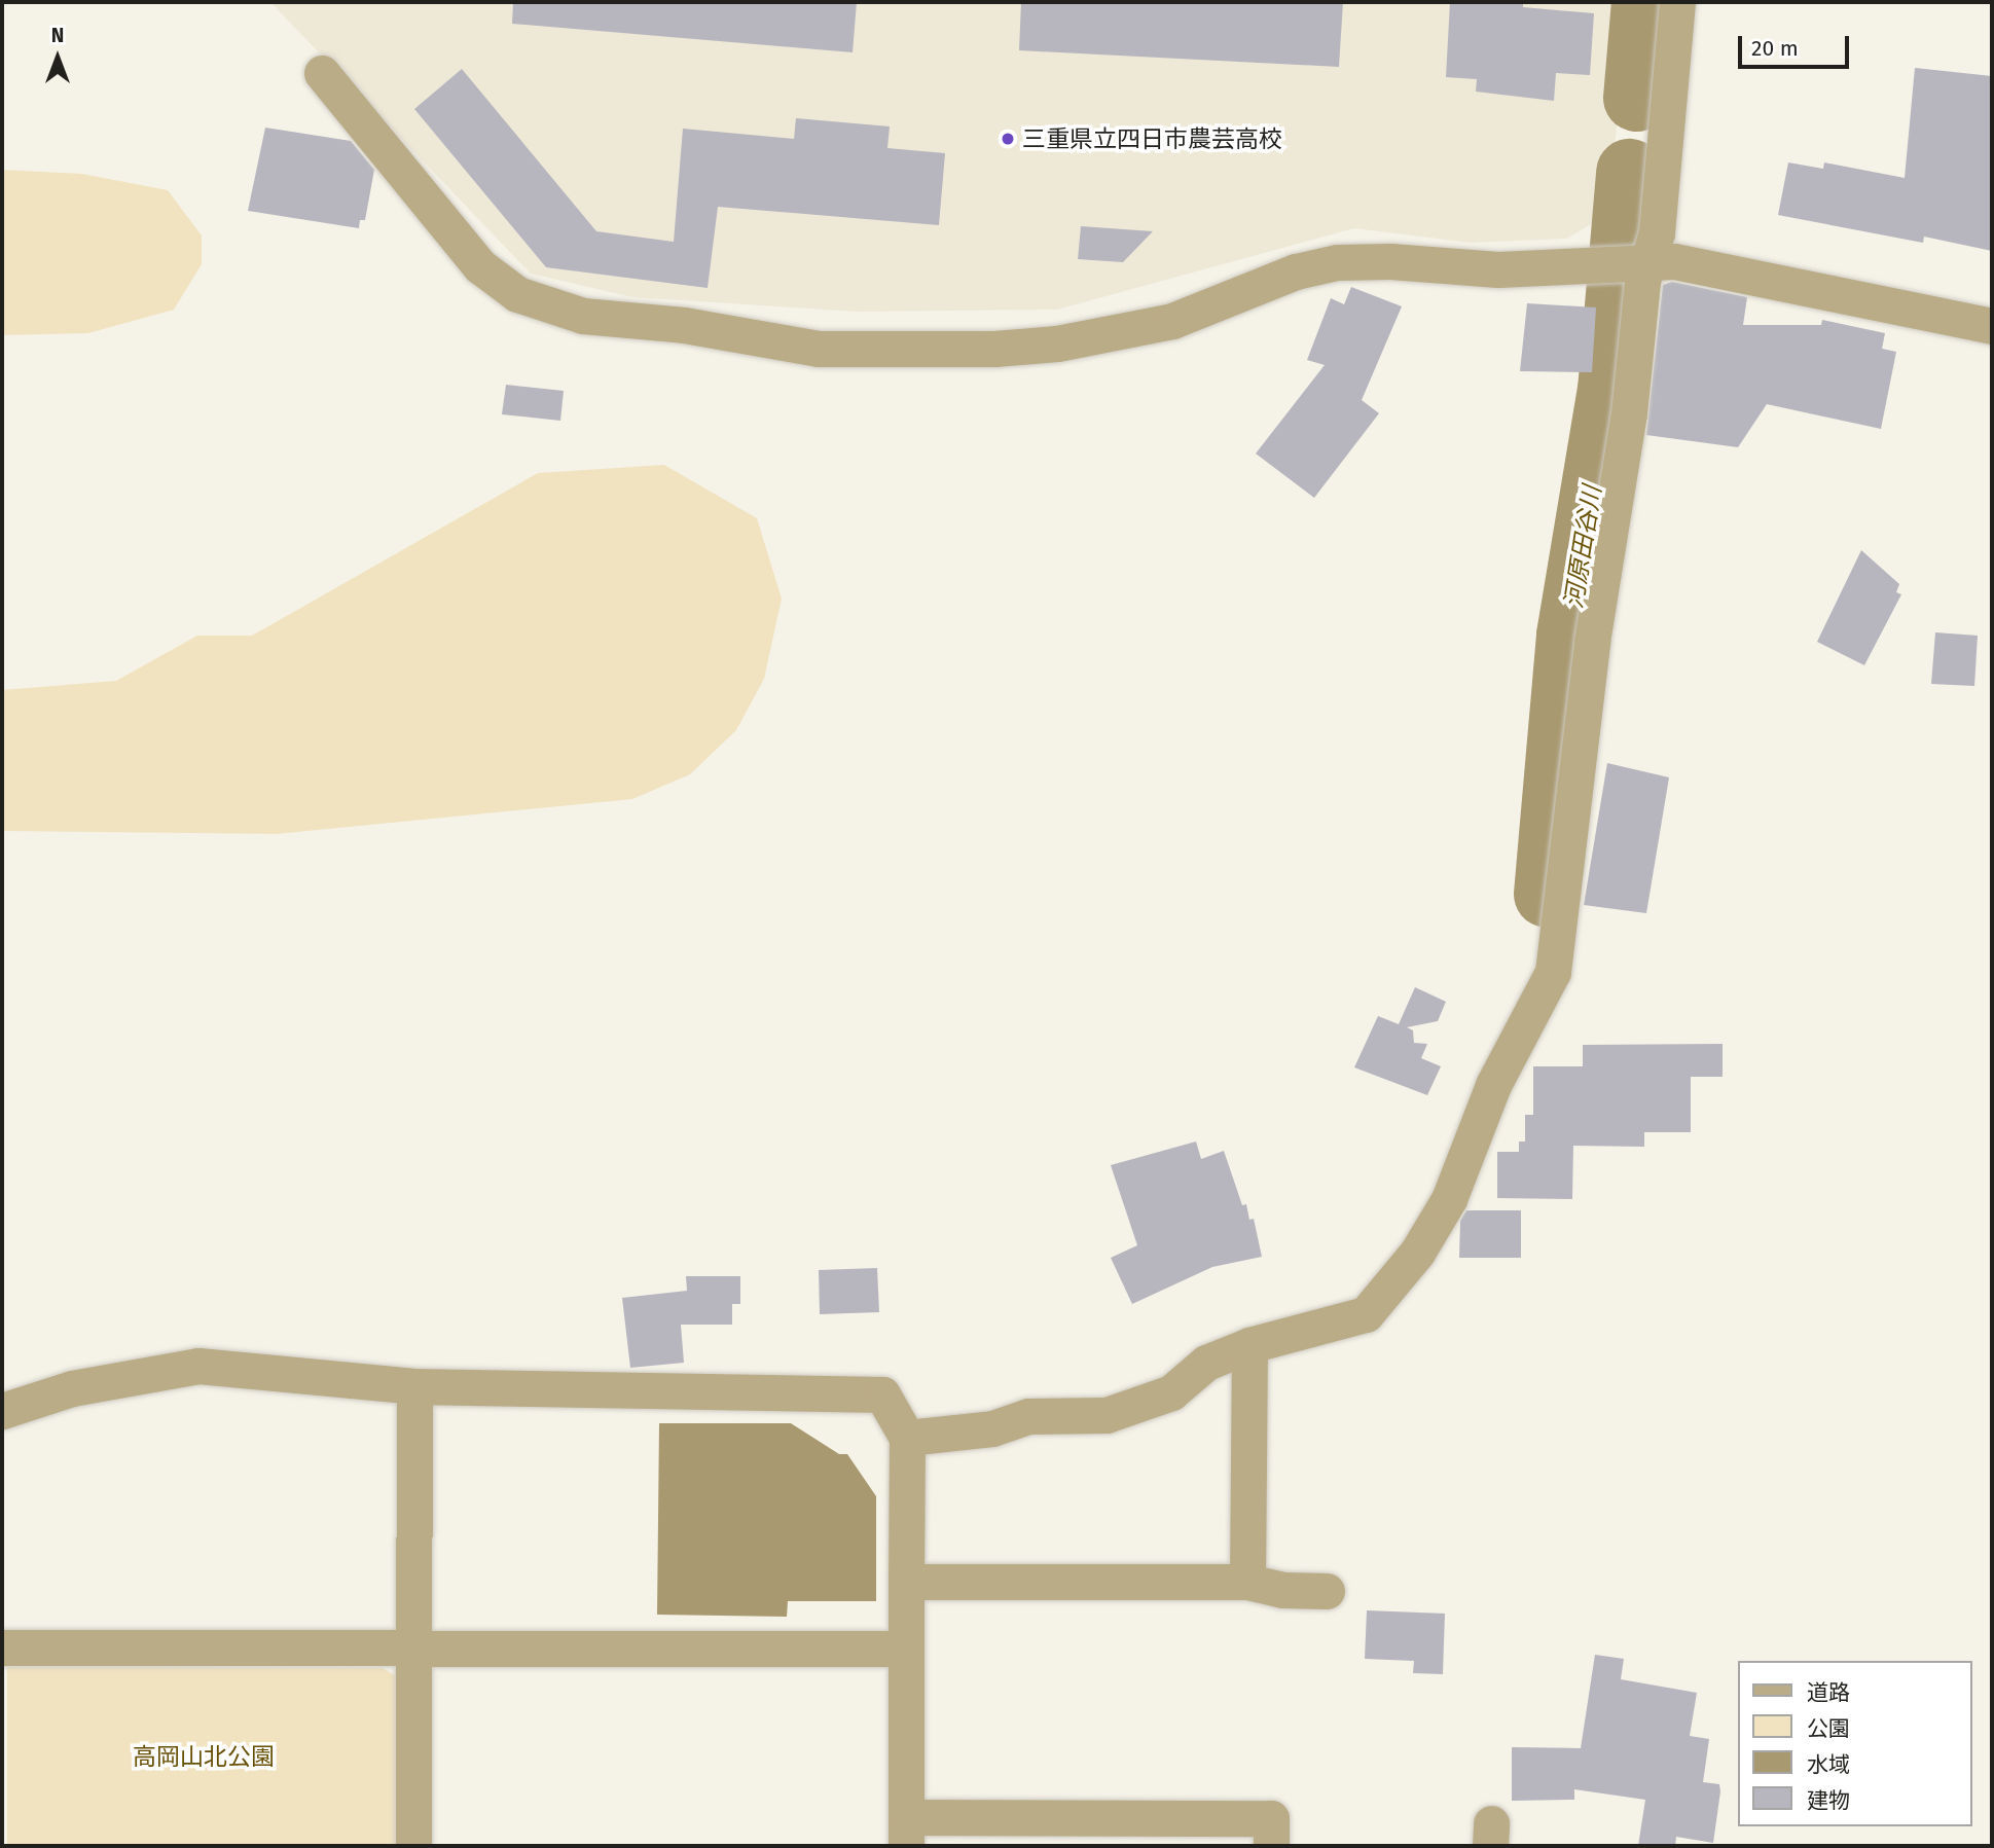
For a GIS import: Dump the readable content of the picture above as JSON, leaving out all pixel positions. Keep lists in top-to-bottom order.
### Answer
{
  "water": ["河原田谷川"],
  "parks": ["高岡山北公園"],
  "places": ["三重県立四日市農芸高校"],
  "legend": [
    "道路",
    "公園",
    "水域",
    "建物"
  ],
  "scale_bar": "20 m",
  "north": "top"
}
